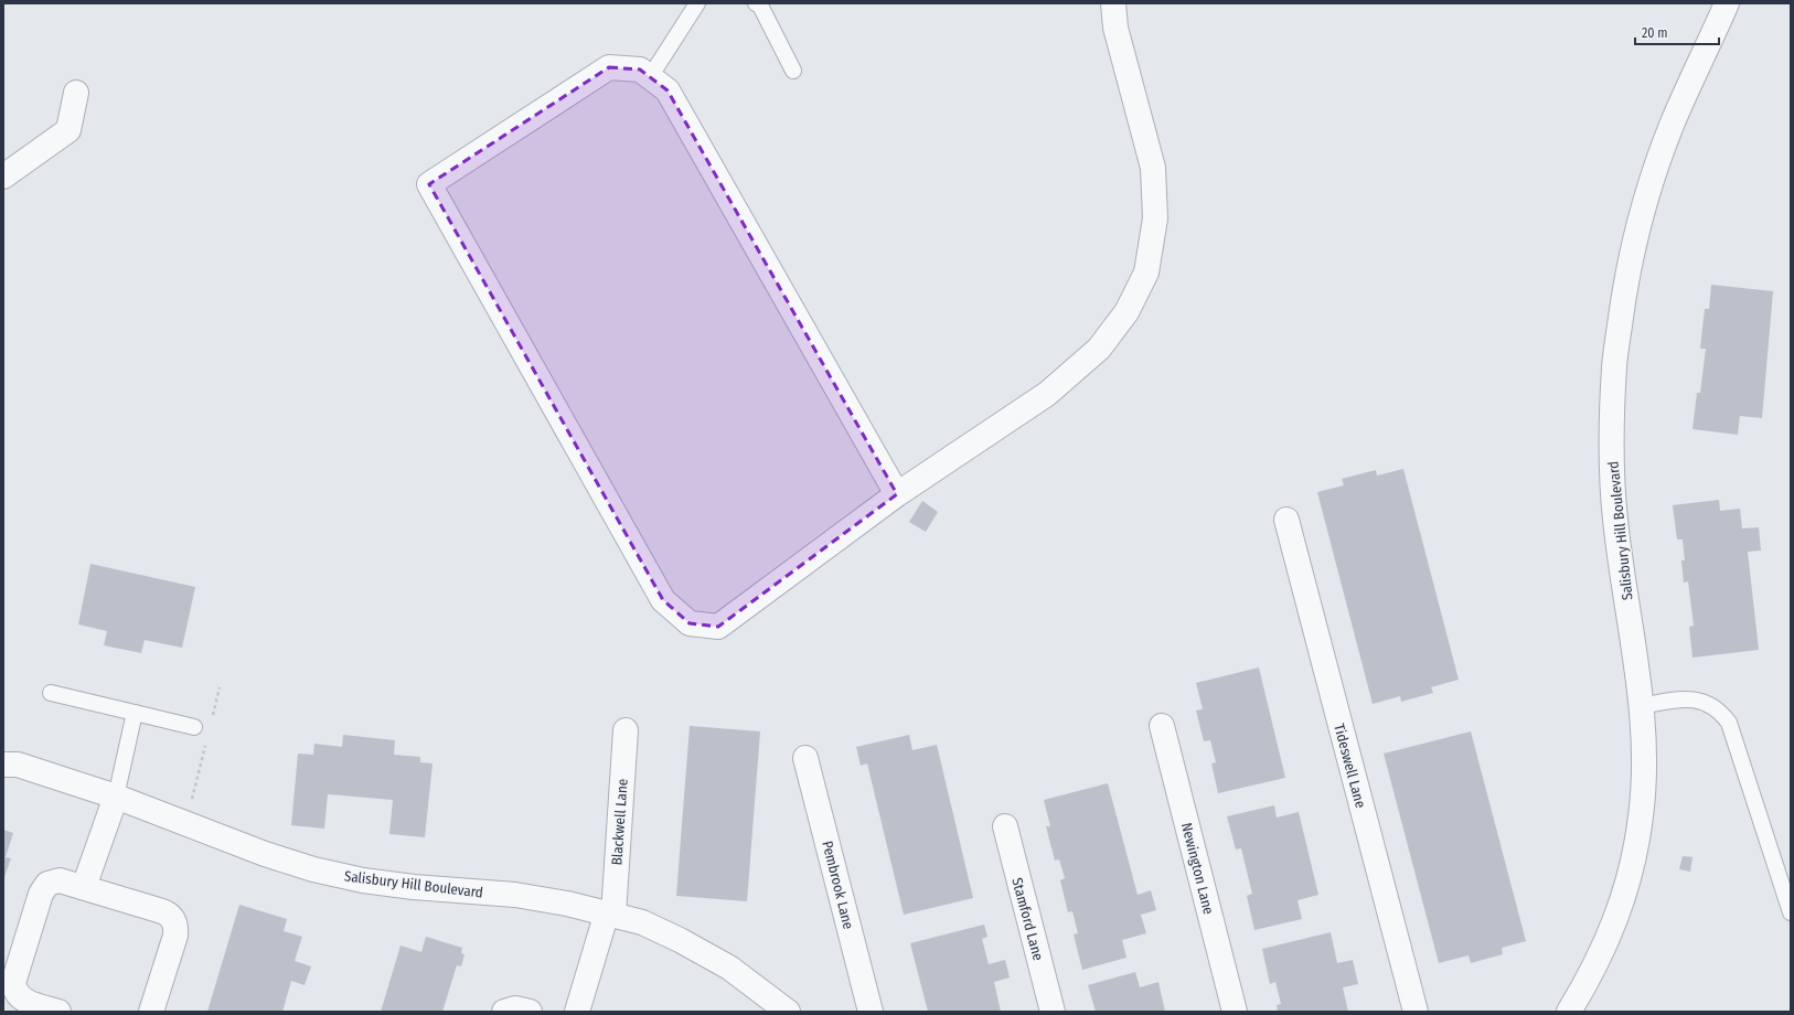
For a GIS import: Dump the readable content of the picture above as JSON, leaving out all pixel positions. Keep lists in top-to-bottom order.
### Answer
{
  "streets": {
    "street": [
      "Salisbury Hill Boulevard",
      "Tideswell Lane",
      "Blackwell Lane",
      "Newington Lane",
      "Pembrook Lane",
      "Stamford Lane"
    ]
  },
  "crossings": [
    ["Salisbury Hill Boulevard", "Blackwell Lane"]
  ],
  "scale_bar": "20 m"
}
